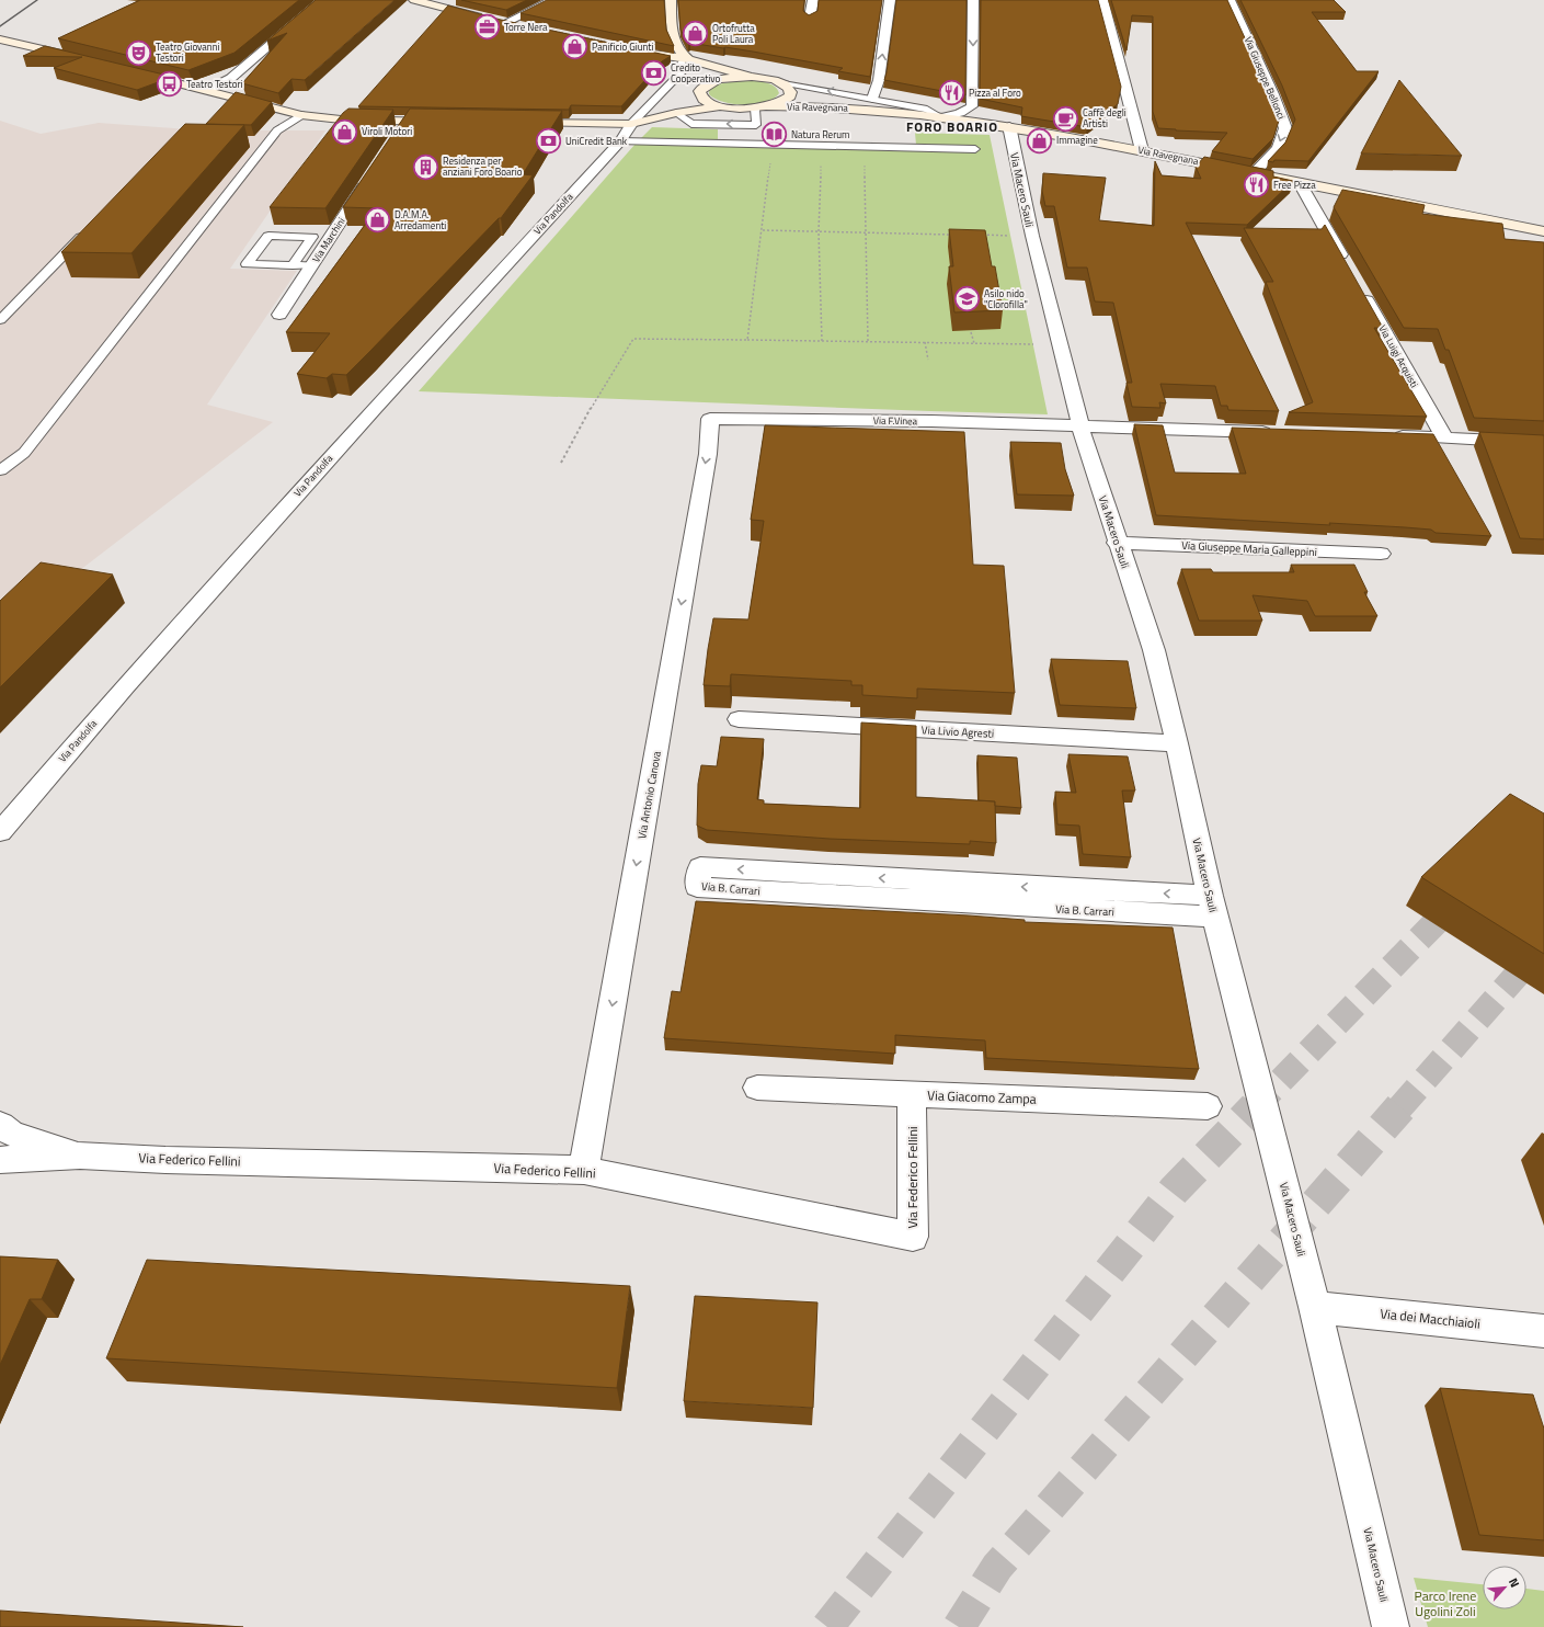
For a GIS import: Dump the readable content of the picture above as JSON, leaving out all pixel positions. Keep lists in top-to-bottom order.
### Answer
{
  "streets": {
    "main road": ["Via Ravegnana"],
    "street": [
      "Via Giuseppe Bellonci",
      "Via Macero Sauli",
      "Via Pandolfa",
      "Via Marchini",
      "Via Luigi Acquisti",
      "Via F.Vinea",
      "Via Giuseppe Maria Galleppini",
      "Via Livio Agresti",
      "Via Antonio Canova",
      "Via B. Carrari",
      "Via Giacomo Zampa",
      "Via Federico Fellini",
      "Via dei Macchiaioli"
    ]
  },
  "crossings": [
    ["Via Giuseppe Bellonci", "Via Ravegnana"],
    ["Via Ravegnana", "Via Macero Sauli"],
    ["Via Macero Sauli", "Via F.Vinea"],
    ["Via Macero Sauli", "Via Giuseppe Maria Galleppini"],
    ["Via Macero Sauli", "Via Livio Agresti"],
    ["Via Macero Sauli", "Via B. Carrari"],
    ["Via Macero Sauli", "Via dei Macchiaioli"],
    ["Via F.Vinea", "Via Antonio Canova"],
    ["Via Antonio Canova", "Via Federico Fellini"],
    ["Via Giacomo Zampa", "Via Federico Fellini"]
  ],
  "one_way": ["Via Antonio Canova"],
  "districts": ["FORO BOARIO"],
  "parks": ["Parco Irene Ugolini Zoli"],
  "places": {
    "office": ["Torre Nera"],
    "shop": [
      "Ortofrutta Poli Laura",
      "Panificio Giunti",
      "Viroli Motori",
      "Immagine",
      "D.A.M.A. Arredamenti"
    ],
    "theatre": ["Teatro Giovanni Testori"],
    "bank": ["Credito Cooperativo", "UniCredit Bank"],
    "bus stop": ["Teatro Testori"],
    "restaurant": ["Pizza al Foro", "Free Pizza"],
    "cafe": ["Caffè degli Artisti"],
    "library": ["Natura Rerum"],
    "building": ["Residenza per anziani Foro Boario"],
    "school or university": ["Asilo nido \"Clorofilla\""]
  },
  "north": "top right"
}
